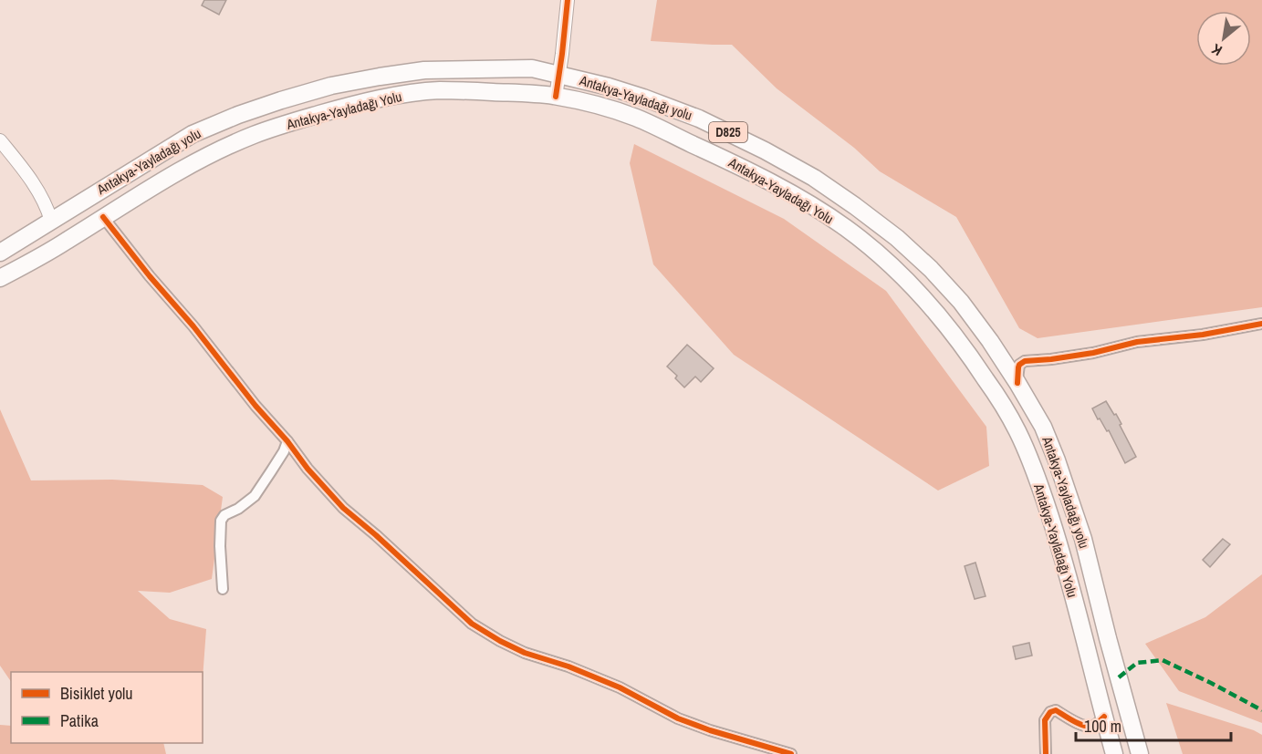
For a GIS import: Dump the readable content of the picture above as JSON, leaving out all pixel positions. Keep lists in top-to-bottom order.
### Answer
{
  "streets": {
    "highway": ["Antakya-Yayladağı yolu", "Antakya-Yayladağı Yolu", "D825"]
  },
  "legend": ["Bisiklet yolu", "Patika"],
  "scale_bar": "100 m",
  "north": "bottom left"
}
